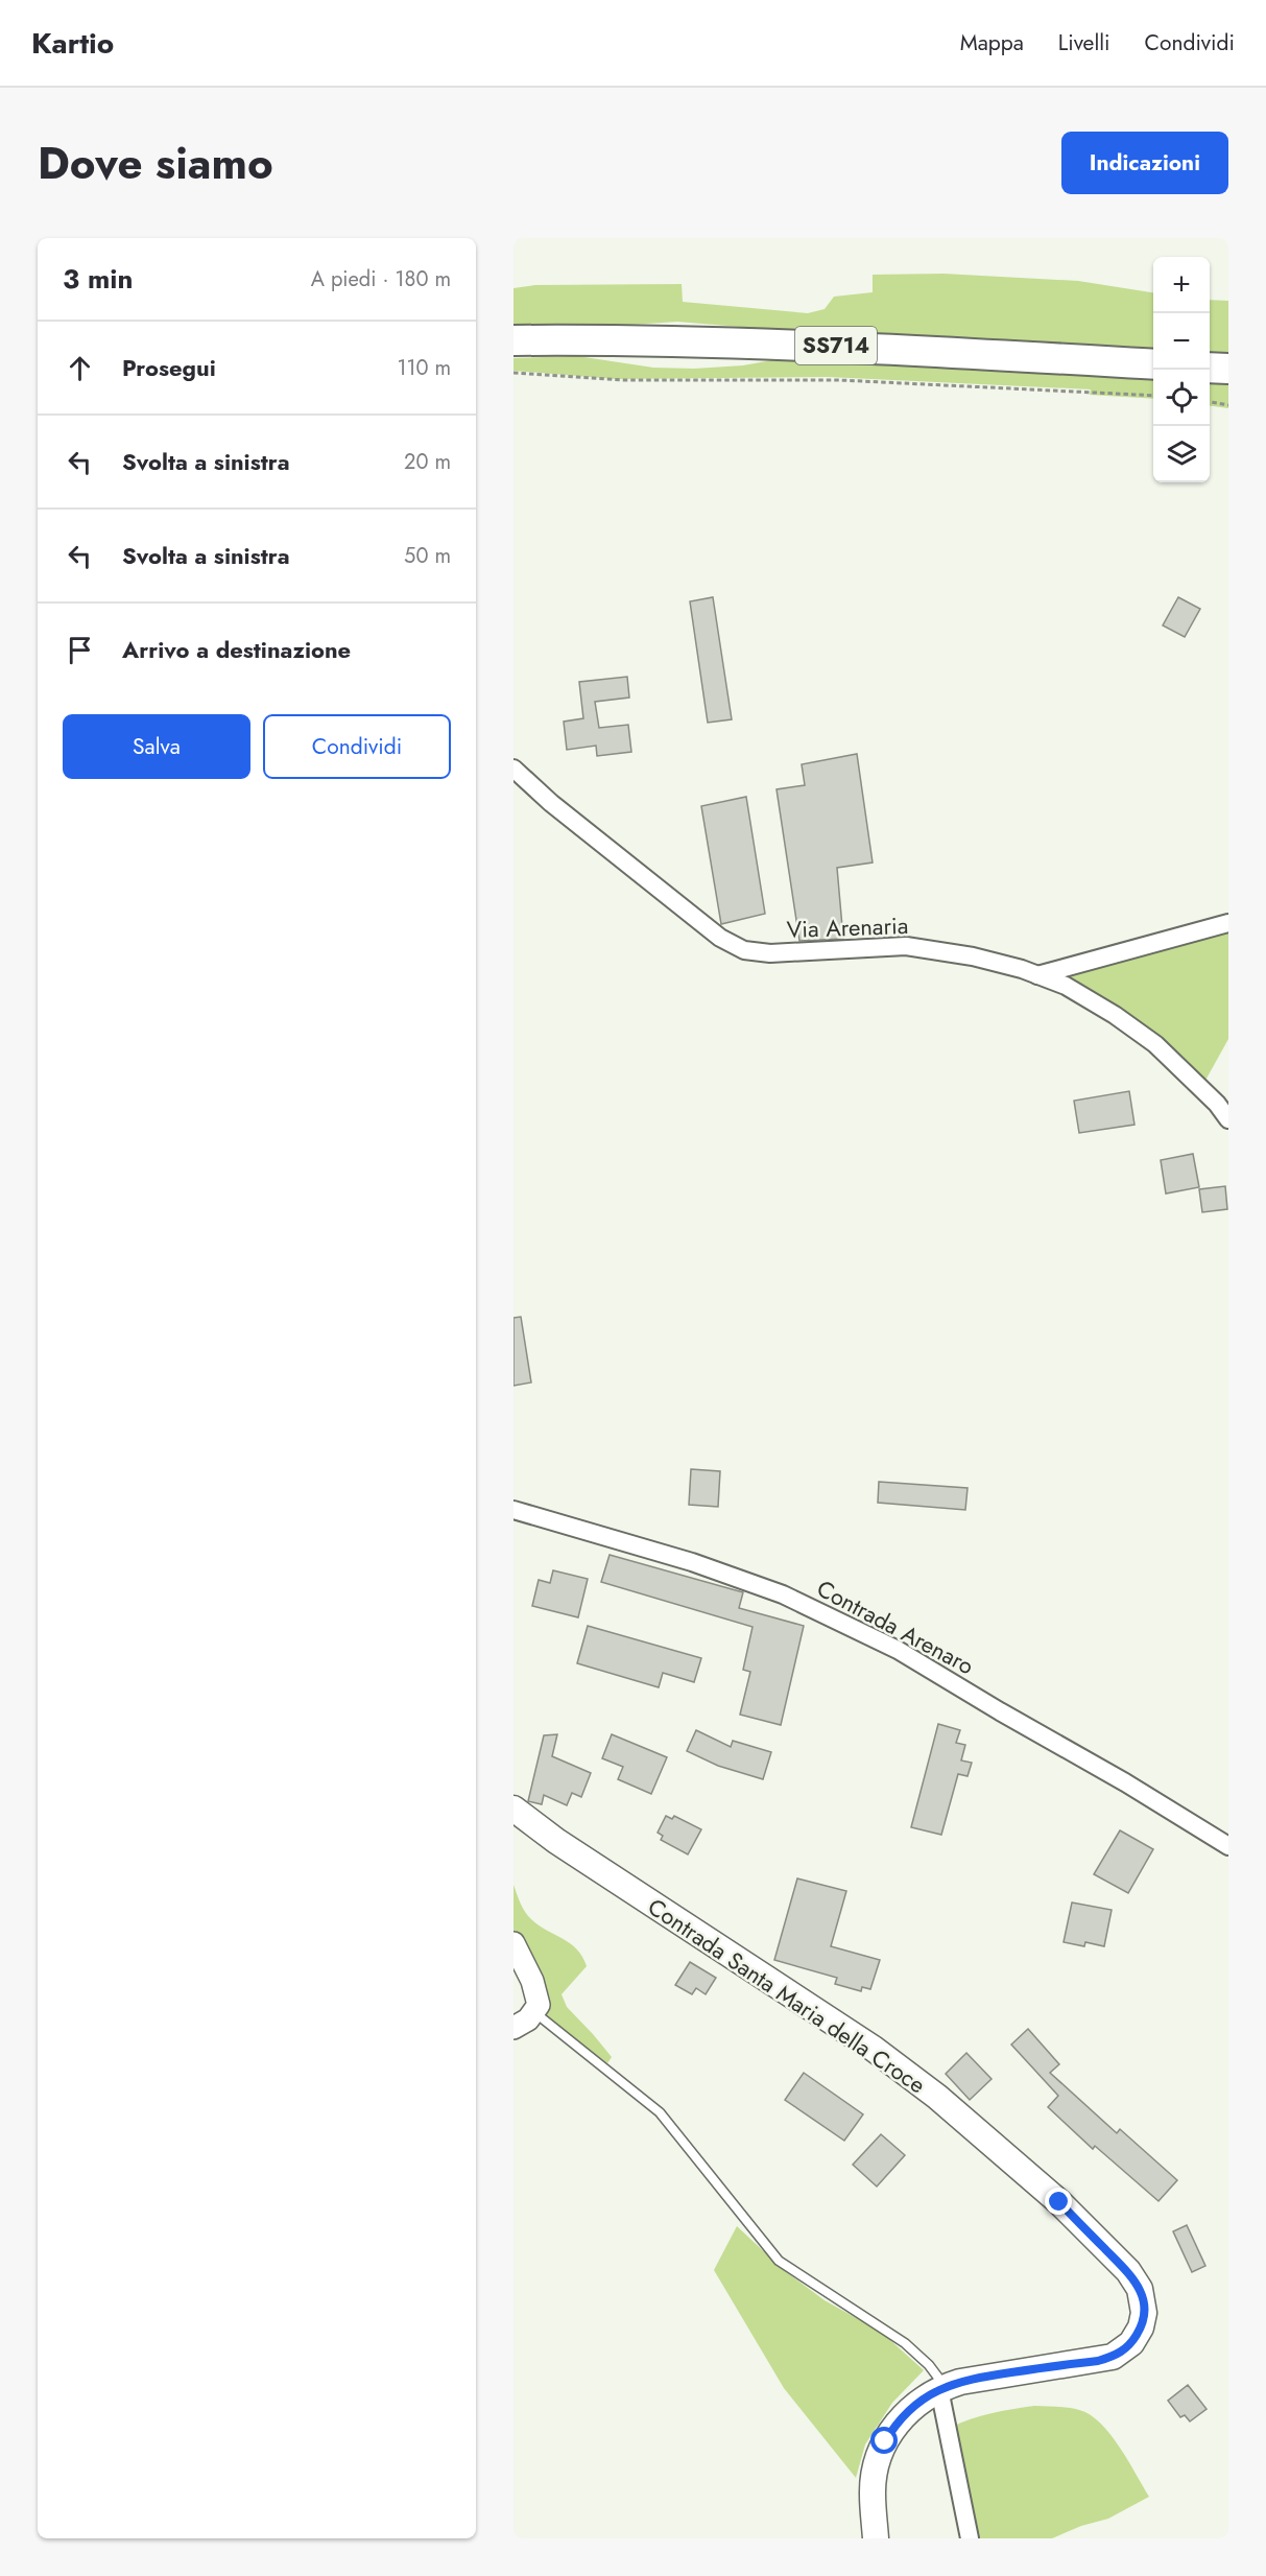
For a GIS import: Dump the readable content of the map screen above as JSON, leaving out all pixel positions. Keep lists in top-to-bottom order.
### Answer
{
  "streets": {
    "highway": ["SS714"],
    "main road": ["Contrada Santa Maria della Croce"],
    "street": ["Via Arenaria", "Contrada Arenaro"]
  },
  "page": {
    "header": "Kartio",
    "nav": ["Mappa", "Livelli", "Condividi"],
    "title": "Dove siamo",
    "buttons": [
      "Indicazioni",
      ["Salva", "Condividi"]
    ],
    "heading": ["3 min", "A piedi · 180 m"],
    "map_buttons": ["+", "−"],
    "list": [
      ["Prosegui", "110 m"],
      ["Svolta a sinistra", "20 m"],
      ["Svolta a sinistra", "50 m"],
      "Arrivo a destinazione"
    ]
  }
}
